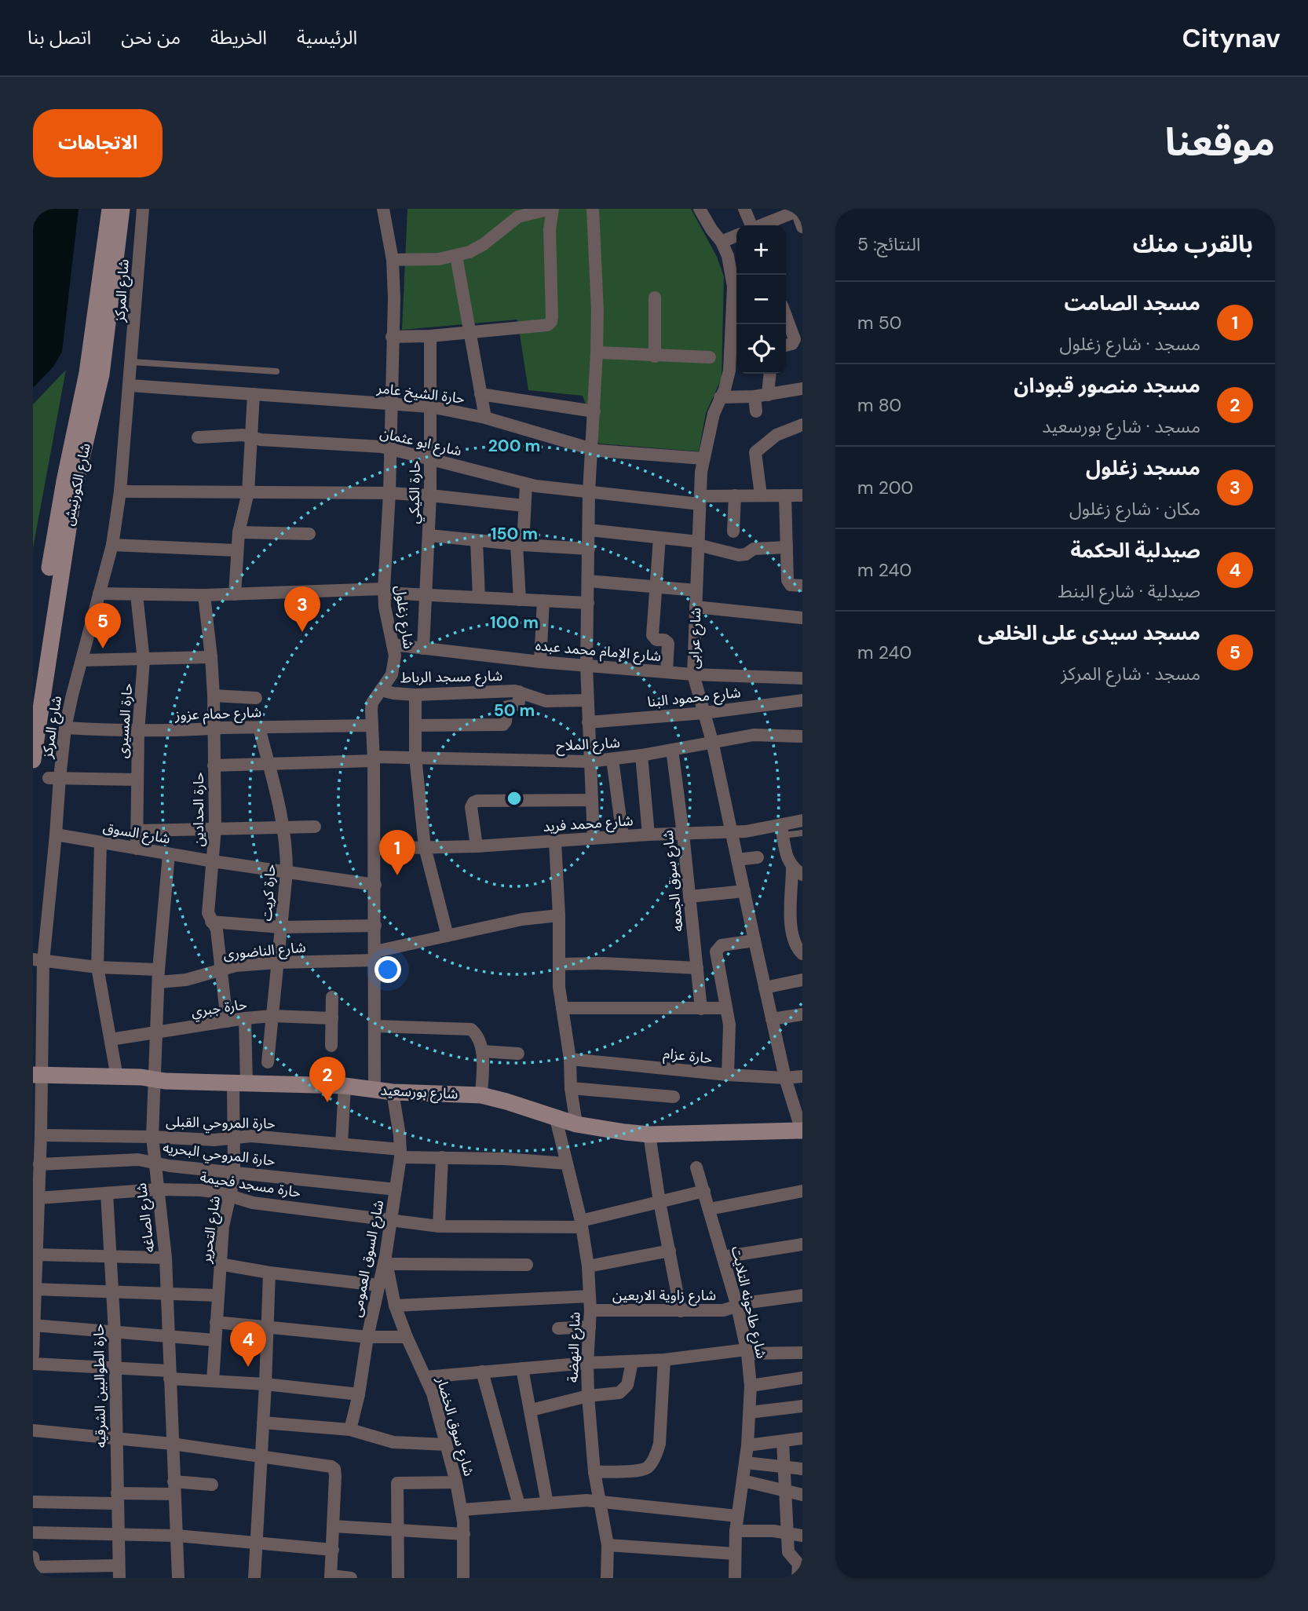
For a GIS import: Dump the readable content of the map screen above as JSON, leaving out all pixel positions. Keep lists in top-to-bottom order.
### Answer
{
  "streets": {
    "main road": ["شارع الكورنيش", "شارع بورسعيد"],
    "street": [
      "شارع المركز",
      "حارة الشيخ عامر",
      "شارع ابو عثمان",
      "حارة الكيكي",
      "شارع زغلول",
      "شارع عرابى",
      "شارع الإمام محمد عبده",
      "شارع مسجد الرباط",
      "شارع محمود البنا",
      "شارع حمام عزوز",
      "حارة المسيرى",
      "شارع الملاح",
      "حارة الحدادين",
      "شارع محمد فريد",
      "شارع السوق",
      "شارع سوق الجمعه",
      "حارة كريت",
      "شارع الناضورى",
      "حارة جبري",
      "حارة عزام",
      "حارة المروحي القبلى",
      "حارة المروحي البحريه",
      "حارة مسجد فحيمة",
      "شارع الصاغه",
      "شارع التحرير",
      "شارع السوق العمومى",
      "شارع زاوية الاربعين",
      "شارع طاحونه التلايت",
      "شارع النهضة",
      "حارة الطوالبين الشرقيه",
      "شارع سوق الخضار"
    ]
  },
  "crossings": [
    ["شارع المركز", "حارة الشيخ عامر"],
    ["شارع المركز", "شارع حمام عزوز"],
    ["شارع المركز", "شارع السوق"],
    ["شارع المركز", "شارع الناضورى"],
    ["شارع المركز", "شارع بورسعيد"],
    ["شارع المركز", "حارة المروحي القبلى"],
    ["شارع المركز", "حارة المروحي البحريه"],
    ["شارع المركز", "حارة مسجد فحيمة"],
    ["حارة الشيخ عامر", "حارة الكيكي"],
    ["حارة الشيخ عامر", "شارع زغلول"],
    ["حارة الشيخ عامر", "شارع عرابى"],
    ["شارع ابو عثمان", "حارة الكيكي"],
    ["شارع ابو عثمان", "شارع زغلول"],
    ["شارع ابو عثمان", "شارع عرابى"],
    ["حارة الكيكي", "شارع الإمام محمد عبده"],
    ["شارع زغلول", "شارع الإمام محمد عبده"],
    ["شارع زغلول", "شارع مسجد الرباط"],
    ["شارع زغلول", "شارع حمام عزوز"],
    ["شارع زغلول", "شارع الملاح"],
    ["شارع زغلول", "شارع محمد فريد"],
    ["شارع زغلول", "شارع السوق"],
    ["شارع زغلول", "شارع الناضورى"],
    ["شارع زغلول", "شارع بورسعيد"],
    ["شارع عرابى", "شارع الإمام محمد عبده"],
    ["شارع عرابى", "شارع محمود البنا"],
    ["شارع عرابى", "شارع الملاح"],
    ["شارع عرابى", "شارع محمد فريد"],
    ["شارع عرابى", "حارة عزام"],
    ["شارع عرابى", "شارع بورسعيد"],
    ["شارع حمام عزوز", "حارة المسيرى"],
    ["شارع حمام عزوز", "حارة الحدادين"],
    ["شارع حمام عزوز", "حارة كريت"],
    ["حارة المسيرى", "شارع السوق"],
    ["شارع الملاح", "حارة الحدادين"],
    ["شارع الملاح", "شارع سوق الجمعه"],
    ["شارع الملاح", "حارة كريت"],
    ["حارة الحدادين", "شارع السوق"],
    ["حارة الحدادين", "شارع الناضورى"],
    ["حارة الحدادين", "حارة جبري"],
    ["شارع محمد فريد", "شارع سوق الجمعه"],
    ["شارع السوق", "حارة كريت"],
    ["شارع السوق", "شارع الصاغه"],
    ["حارة كريت", "شارع الناضورى"],
    ["حارة كريت", "حارة جبري"],
    ["شارع الناضورى", "شارع الصاغه"],
    ["حارة جبري", "شارع الصاغه"],
    ["حارة جبري", "شارع التحرير"],
    ["شارع بورسعيد", "شارع الصاغه"],
    ["شارع بورسعيد", "شارع التحرير"],
    ["شارع بورسعيد", "شارع السوق العمومى"],
    ["شارع بورسعيد", "شارع النهضة"],
    ["حارة المروحي القبلى", "شارع الصاغه"],
    ["حارة المروحي القبلى", "شارع التحرير"],
    ["حارة المروحي القبلى", "شارع السوق العمومى"],
    ["حارة المروحي القبلى", "شارع النهضة"],
    ["حارة المروحي البحريه", "شارع الصاغه"],
    ["حارة المروحي البحريه", "شارع التحرير"],
    ["حارة المروحي البحريه", "شارع السوق العمومى"],
    ["حارة مسجد فحيمة", "شارع الصاغه"],
    ["حارة مسجد فحيمة", "شارع التحرير"],
    ["حارة مسجد فحيمة", "شارع السوق العمومى"],
    ["حارة مسجد فحيمة", "شارع طاحونه التلايت"],
    ["حارة مسجد فحيمة", "شارع النهضة"],
    ["حارة مسجد فحيمة", "حارة الطوالبين الشرقيه"],
    ["شارع السوق العمومى", "شارع سوق الخضار"],
    ["شارع زاوية الاربعين", "شارع طاحونه التلايت"],
    ["شارع زاوية الاربعين", "شارع النهضة"]
  ],
  "page": {
    "header": "Citynav",
    "nav": [
      "الرئيسية",
      "الخريطة",
      "من نحن",
      "اتصل بنا"
    ],
    "title": "موقعنا",
    "buttons": "الاتجاهات",
    "heading": ["بالقرب منك", "النتائج: 5"],
    "map_buttons": ["+", "−"],
    "list": [
      {
        "mark": "1",
        "name": "مسجد الصامت",
        "note": "مسجد · شارع زغلول",
        "value": "50 m"
      },
      {
        "mark": "2",
        "name": "مسجد منصور قبودان",
        "note": "مسجد · شارع بورسعيد",
        "value": "80 m"
      },
      {
        "mark": "3",
        "name": "مسجد زغلول",
        "note": "مكان · شارع زغلول",
        "value": "200 m"
      },
      {
        "mark": "4",
        "name": "صيدلية الحكمة",
        "note": "صيدلية · شارع البنط",
        "value": "240 m"
      },
      {
        "mark": "5",
        "name": "مسجد سيدى على الخلعى",
        "note": "مسجد · شارع المركز",
        "value": "240 m"
      }
    ],
    "pins": [
      "3",
      "5",
      "1",
      "2",
      "4"
    ]
  },
  "rings": [
    "200 m",
    "150 m",
    "100 m",
    "50 m"
  ]
}
